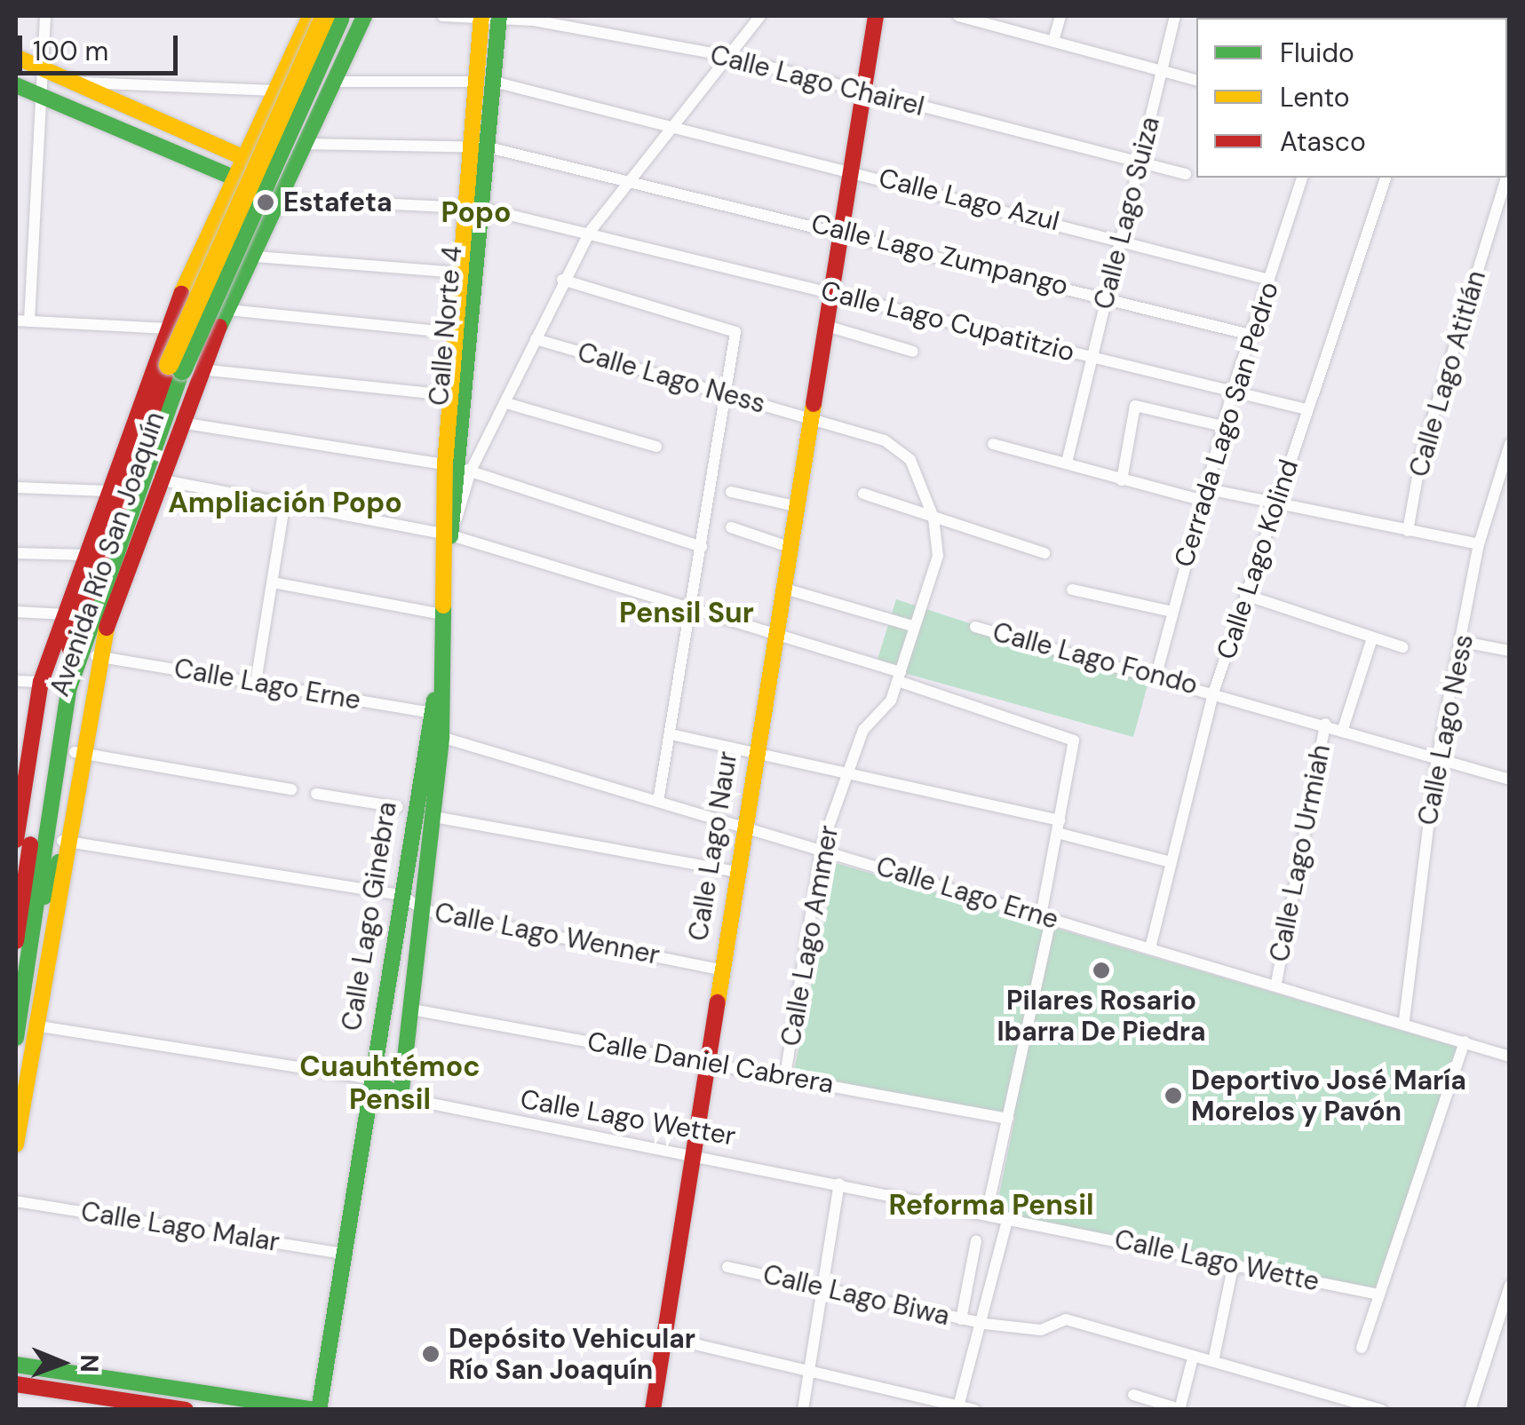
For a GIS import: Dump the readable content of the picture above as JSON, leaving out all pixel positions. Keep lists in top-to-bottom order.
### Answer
{
  "streets": {
    "main road": [
      "Calle Norte 4",
      "Avenida Río San Joaquín",
      "Calle Lago Naur",
      "Calle Lago Ginebra",
      "Calle Lago Wetter"
    ],
    "street": [
      "Calle Lago Chairel",
      "Calle Lago Azul",
      "Calle Lago Suiza",
      "Calle Lago Zumpango",
      "Calle Lago Cupatitzio",
      "Calle Lago Atitlán",
      "Calle Lago Ness",
      "Cerrada Lago San Pedro",
      "Calle Lago Kolind",
      "Calle Lago Fondo",
      "Calle Lago Erne",
      "Calle Lago Urmiah",
      "Calle Lago Wenner",
      "Calle Lago Ammer",
      "Calle Daniel Cabrera",
      "Calle Lago Malar",
      "Calle Lago Wette",
      "Calle Lago Biwa"
    ]
  },
  "crossings": [
    ["Calle Lago Chairel", "Calle Lago Suiza"],
    ["Calle Lago Chairel", "Calle Norte 4"],
    ["Calle Lago Chairel", "Calle Lago Naur"],
    ["Calle Lago Azul", "Calle Lago Suiza"],
    ["Calle Lago Azul", "Calle Norte 4"],
    ["Calle Lago Azul", "Cerrada Lago San Pedro"],
    ["Calle Lago Azul", "Avenida Río San Joaquín"],
    ["Calle Lago Azul", "Calle Lago Naur"],
    ["Calle Lago Suiza", "Calle Lago Zumpango"],
    ["Calle Lago Suiza", "Calle Lago Cupatitzio"],
    ["Calle Lago Zumpango", "Calle Norte 4"],
    ["Calle Lago Zumpango", "Cerrada Lago San Pedro"],
    ["Calle Lago Zumpango", "Avenida Río San Joaquín"],
    ["Calle Lago Zumpango", "Calle Lago Naur"],
    ["Calle Lago Cupatitzio", "Calle Norte 4"],
    ["Calle Lago Cupatitzio", "Cerrada Lago San Pedro"],
    ["Calle Lago Cupatitzio", "Avenida Río San Joaquín"],
    ["Calle Lago Cupatitzio", "Calle Lago Kolind"],
    ["Calle Lago Cupatitzio", "Calle Lago Naur"],
    ["Calle Norte 4", "Calle Lago Ginebra"],
    ["Calle Lago Ness", "Calle Lago Fondo"],
    ["Calle Lago Ness", "Calle Lago Erne"],
    ["Calle Lago Ness", "Calle Lago Naur"],
    ["Calle Lago Ness", "Calle Lago Ammer"],
    ["Cerrada Lago San Pedro", "Calle Lago Fondo"],
    ["Avenida Río San Joaquín", "Calle Lago Erne"],
    ["Avenida Río San Joaquín", "Calle Lago Wenner"],
    ["Avenida Río San Joaquín", "Calle Lago Wetter"],
    ["Calle Lago Kolind", "Calle Lago Fondo"],
    ["Calle Lago Kolind", "Calle Lago Erne"],
    ["Calle Lago Fondo", "Calle Lago Urmiah"],
    ["Calle Lago Erne", "Calle Lago Naur"],
    ["Calle Lago Erne", "Calle Lago Urmiah"],
    ["Calle Lago Erne", "Calle Lago Ginebra"],
    ["Calle Lago Erne", "Calle Lago Ammer"],
    ["Calle Lago Naur", "Calle Lago Wenner"],
    ["Calle Lago Naur", "Calle Lago Ammer"],
    ["Calle Lago Naur", "Calle Daniel Cabrera"],
    ["Calle Lago Naur", "Calle Lago Wetter"],
    ["Calle Lago Ginebra", "Calle Lago Wenner"],
    ["Calle Lago Ginebra", "Calle Daniel Cabrera"],
    ["Calle Lago Ginebra", "Calle Lago Wetter"],
    ["Calle Lago Ginebra", "Calle Lago Malar"],
    ["Calle Lago Ammer", "Calle Daniel Cabrera"],
    ["Calle Lago Wetter", "Calle Lago Wette"]
  ],
  "districts": [
    "Popo",
    "Ampliación Popo",
    "Pensil Sur",
    "Cuauhtémoc Pensil",
    "Reforma Pensil"
  ],
  "places": [
    "Estafeta",
    "Pilares Rosario Ibarra De Piedra",
    "Deportivo José María Morelos y Pavón",
    "Depósito Vehicular Río San Joaquín"
  ],
  "legend": ["Fluido", "Lento", "Atasco"],
  "scale_bar": "100 m",
  "north": "right"
}
